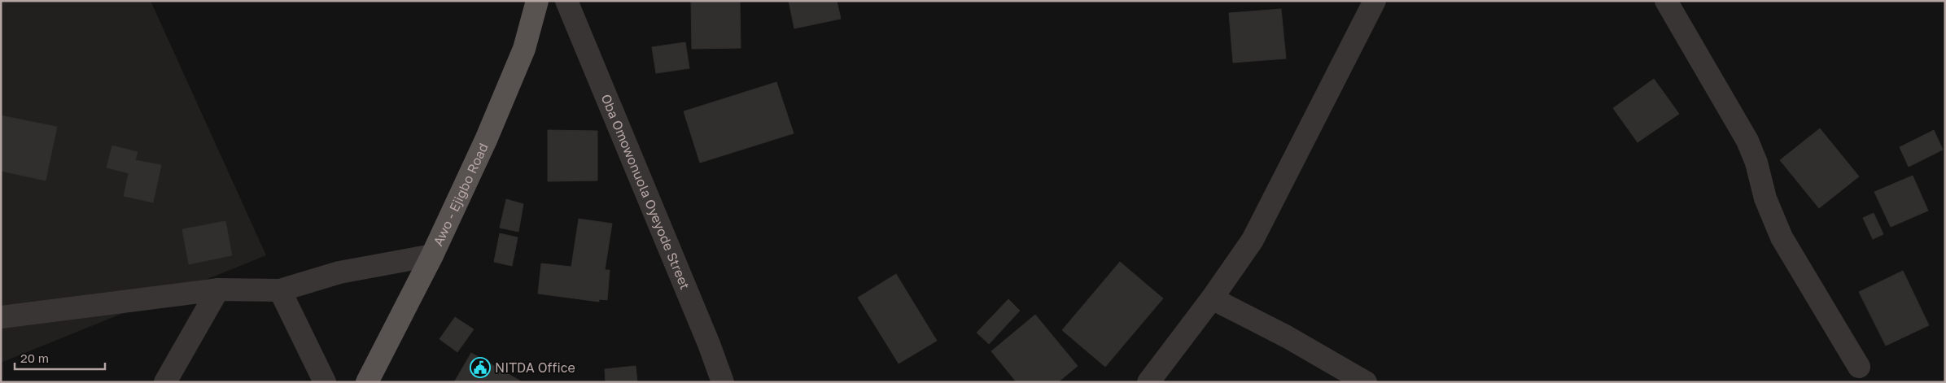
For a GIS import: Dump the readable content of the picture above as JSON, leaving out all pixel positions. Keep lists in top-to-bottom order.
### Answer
{
  "streets": {
    "main road": ["Awo - Ejigbo Road"],
    "street": ["Oba Omowonuola Oyeyode Street"]
  },
  "places": {
    "public building": ["NITDA Office"]
  },
  "scale_bar": "20 m"
}
